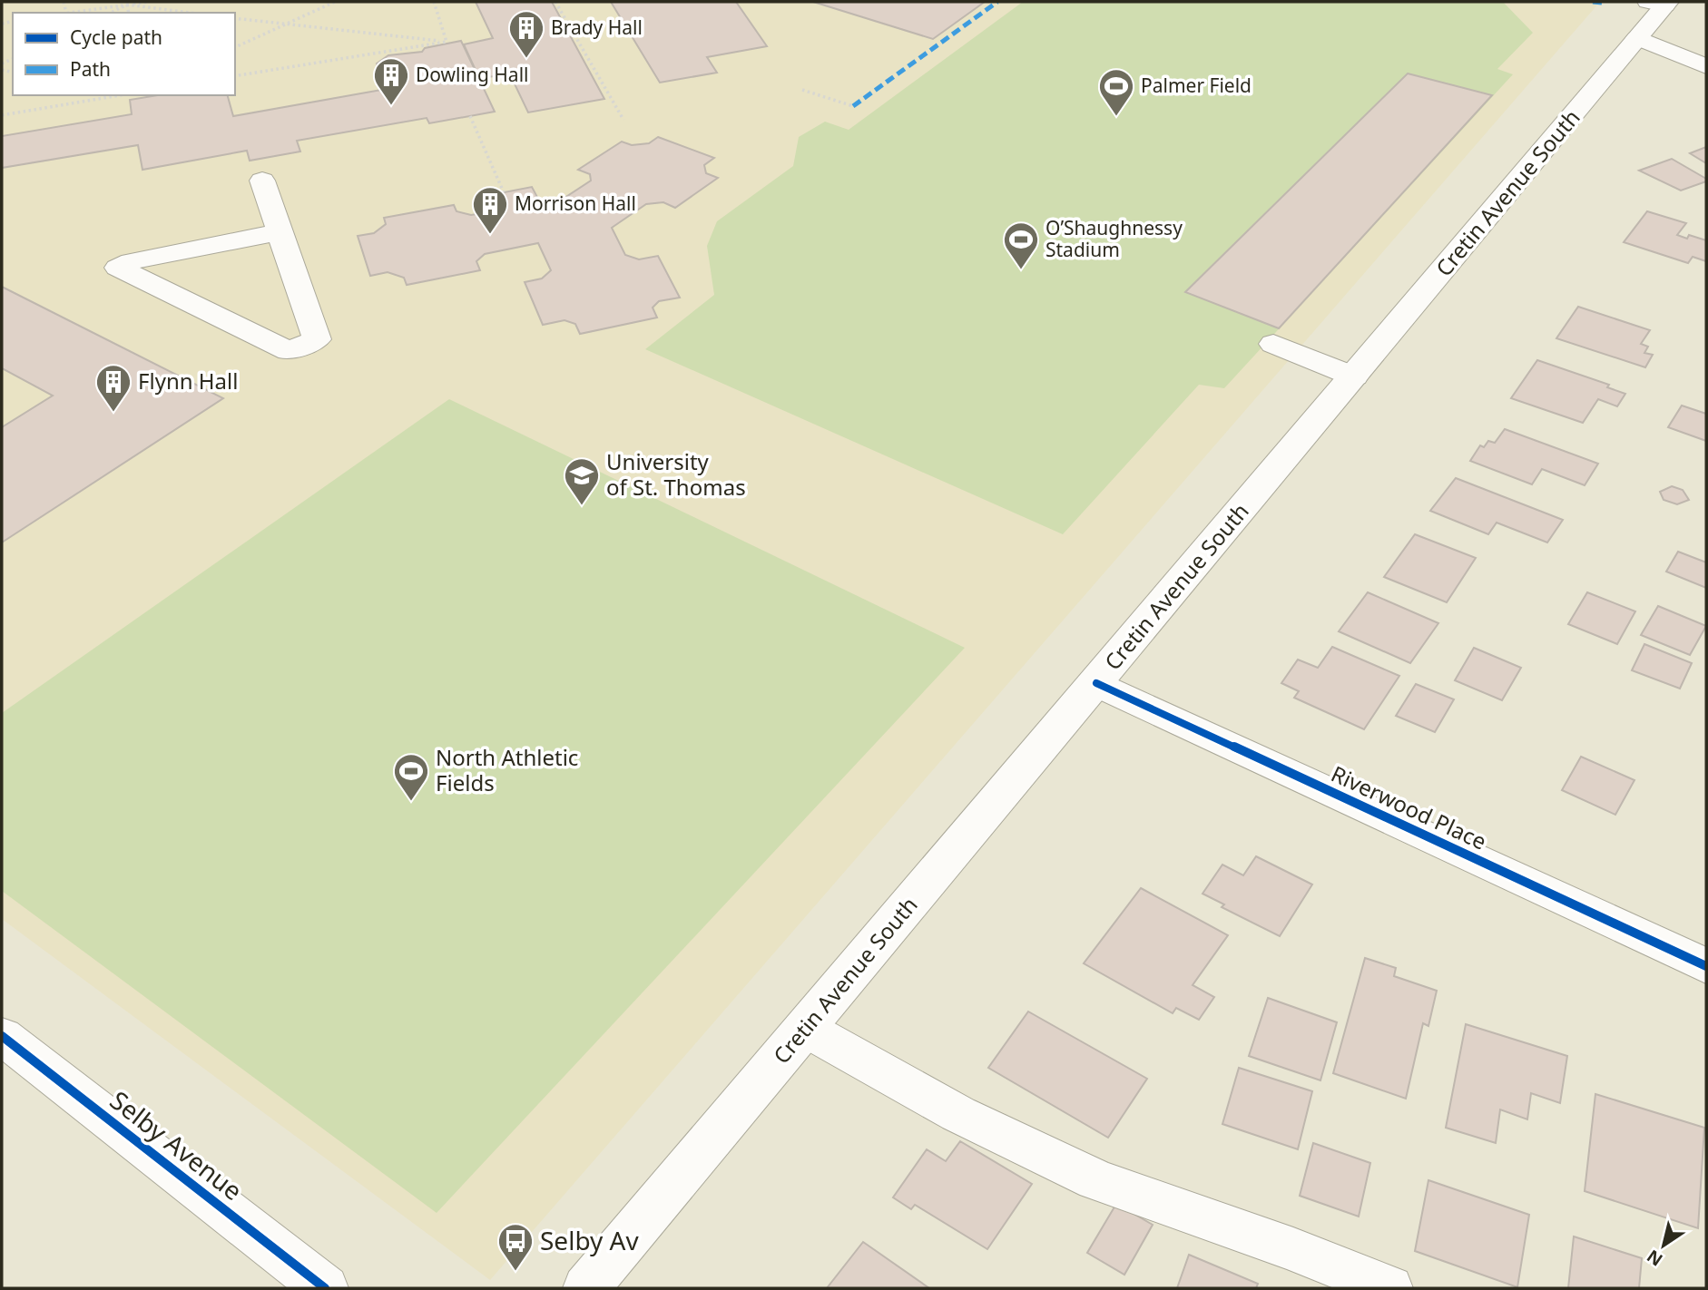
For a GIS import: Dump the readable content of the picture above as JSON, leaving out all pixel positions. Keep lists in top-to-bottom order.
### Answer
{
  "streets": {
    "main road": ["Cretin Avenue South", "Riverwood Place", "Selby Avenue"]
  },
  "crossings": [
    ["Cretin Avenue South", "Riverwood Place"]
  ],
  "places": {
    "building": [
      "Brady Hall",
      "Dowling Hall",
      "Morrison Hall",
      "Flynn Hall"
    ],
    "sports": ["Palmer Field", "O’Shaughnessy Stadium", "North Athletic Fields"],
    "school or university": ["University of St. Thomas"],
    "bus stop": ["Selby Av"]
  },
  "legend": ["Cycle path", "Path"],
  "north": "bottom left"
}
